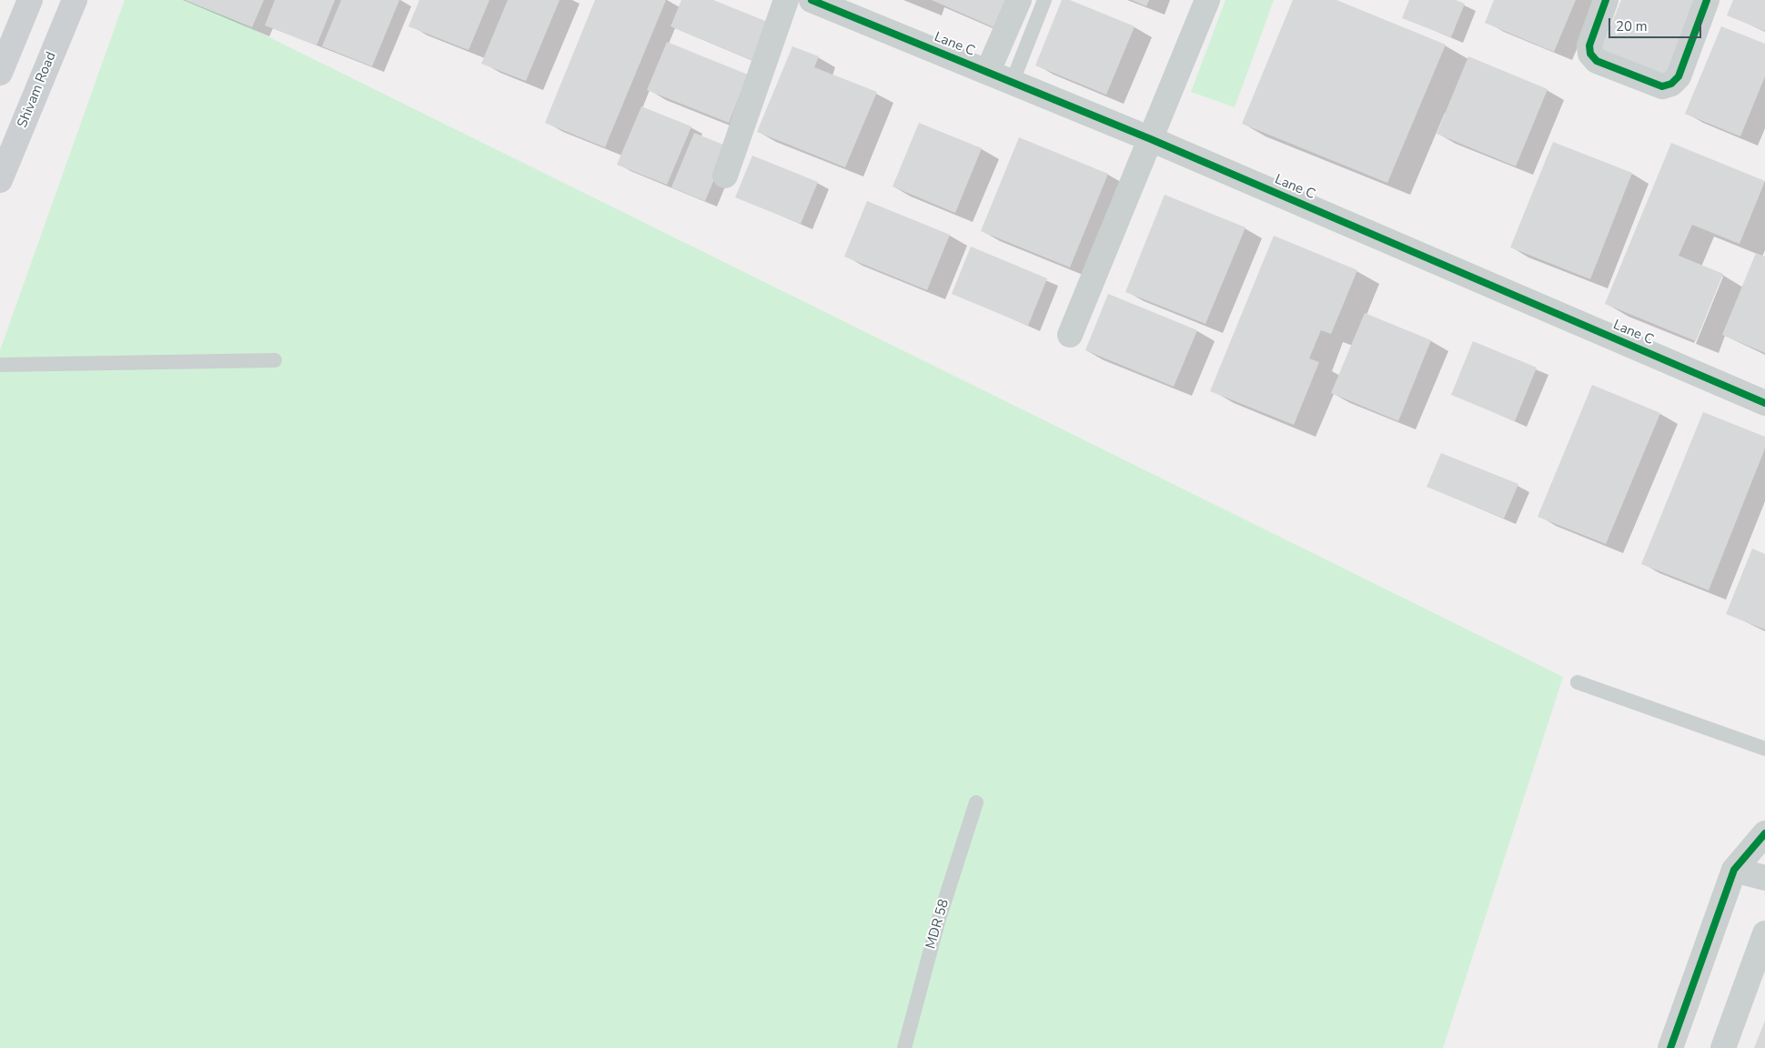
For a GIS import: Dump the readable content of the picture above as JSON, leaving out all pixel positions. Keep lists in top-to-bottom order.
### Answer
{
  "streets": {
    "main road": ["Shivam Road"],
    "street": ["Lane C"],
    "lane": ["MDR 58"]
  },
  "scale_bar": "20 m"
}
